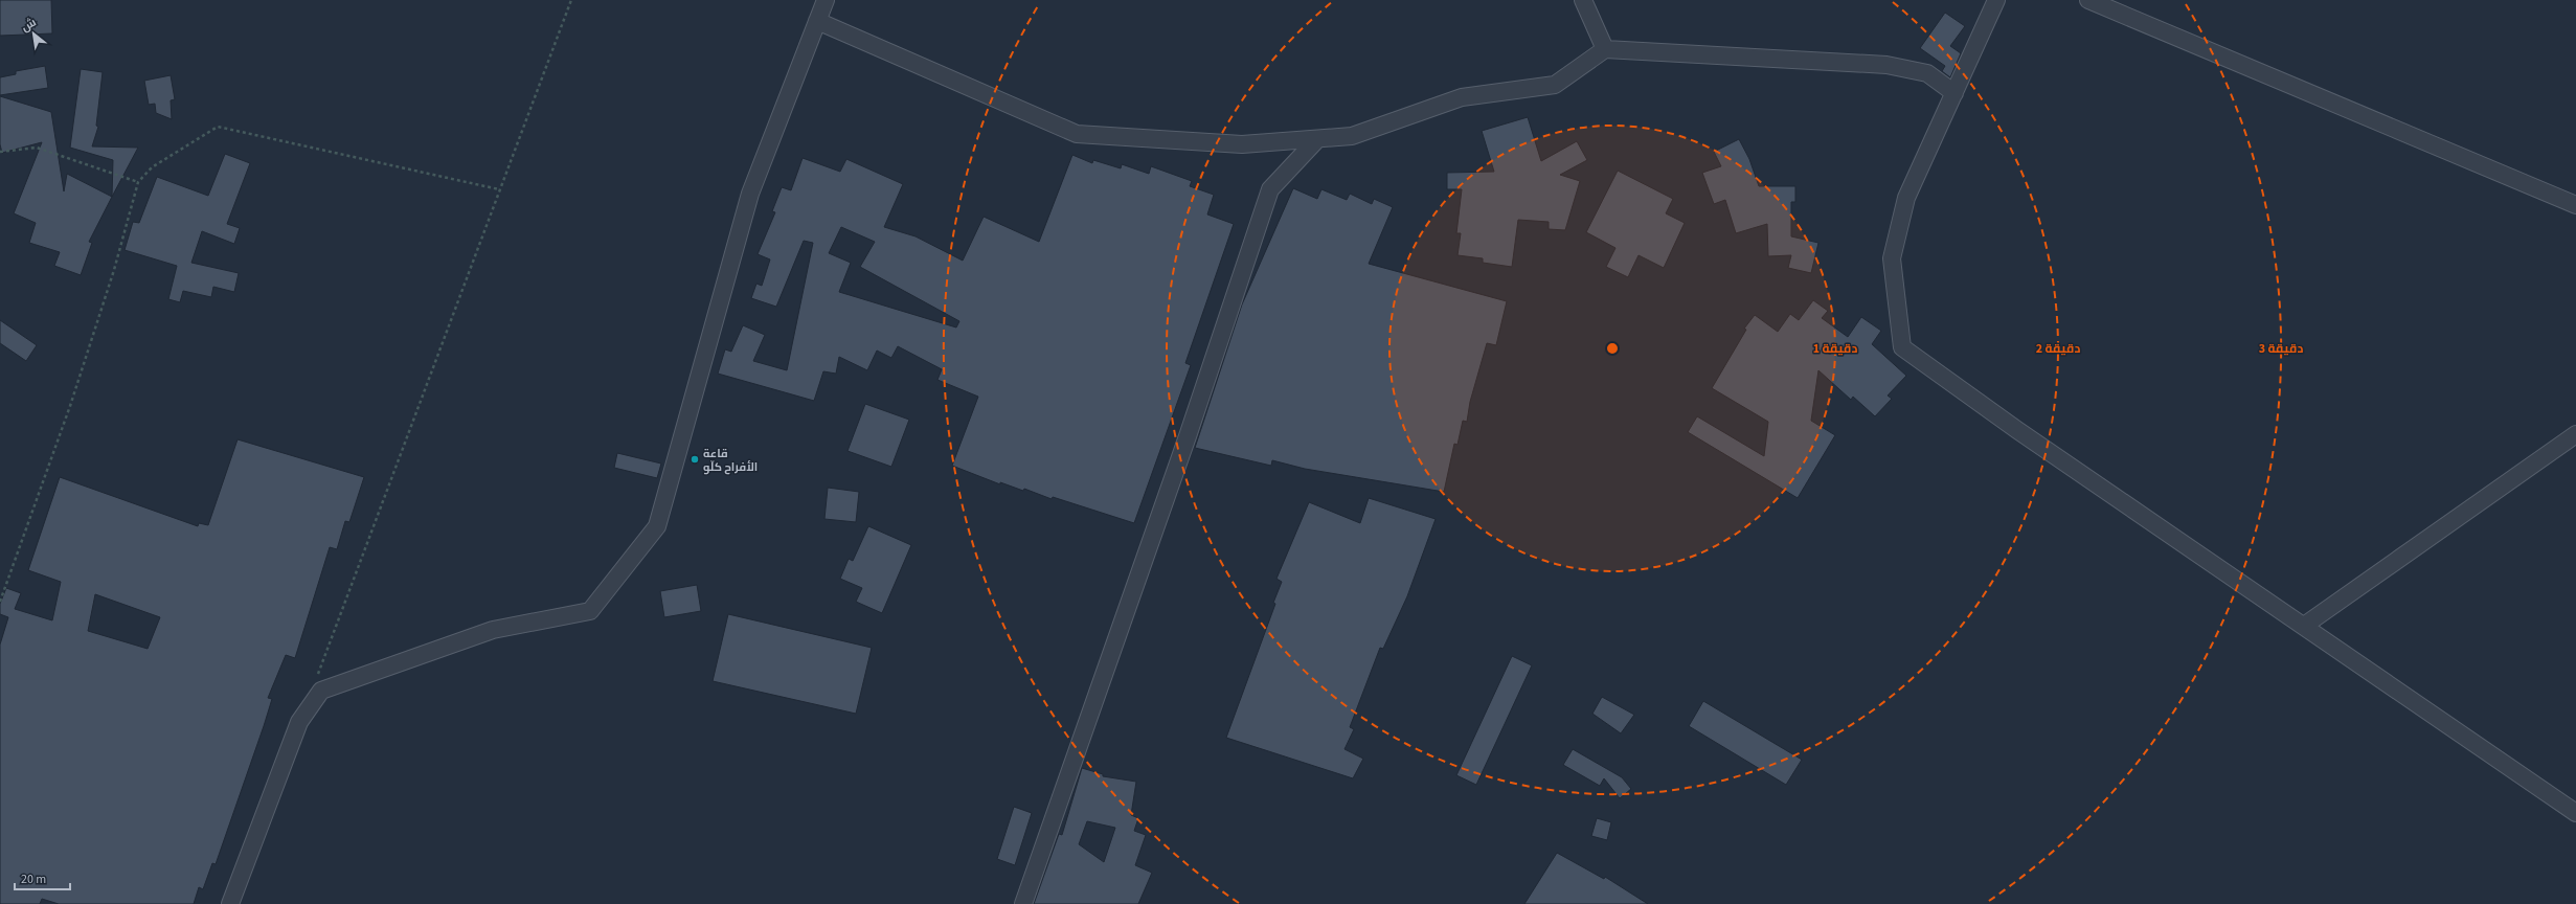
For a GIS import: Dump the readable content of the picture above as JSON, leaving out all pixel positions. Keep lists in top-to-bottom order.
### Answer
{
  "places": ["قاعة الأفراح كلّو"],
  "scale_bar": "20 m",
  "north": "top left",
  "rings": ["1 دقيقة", "2 دقيقة", "3 دقيقة"]
}
